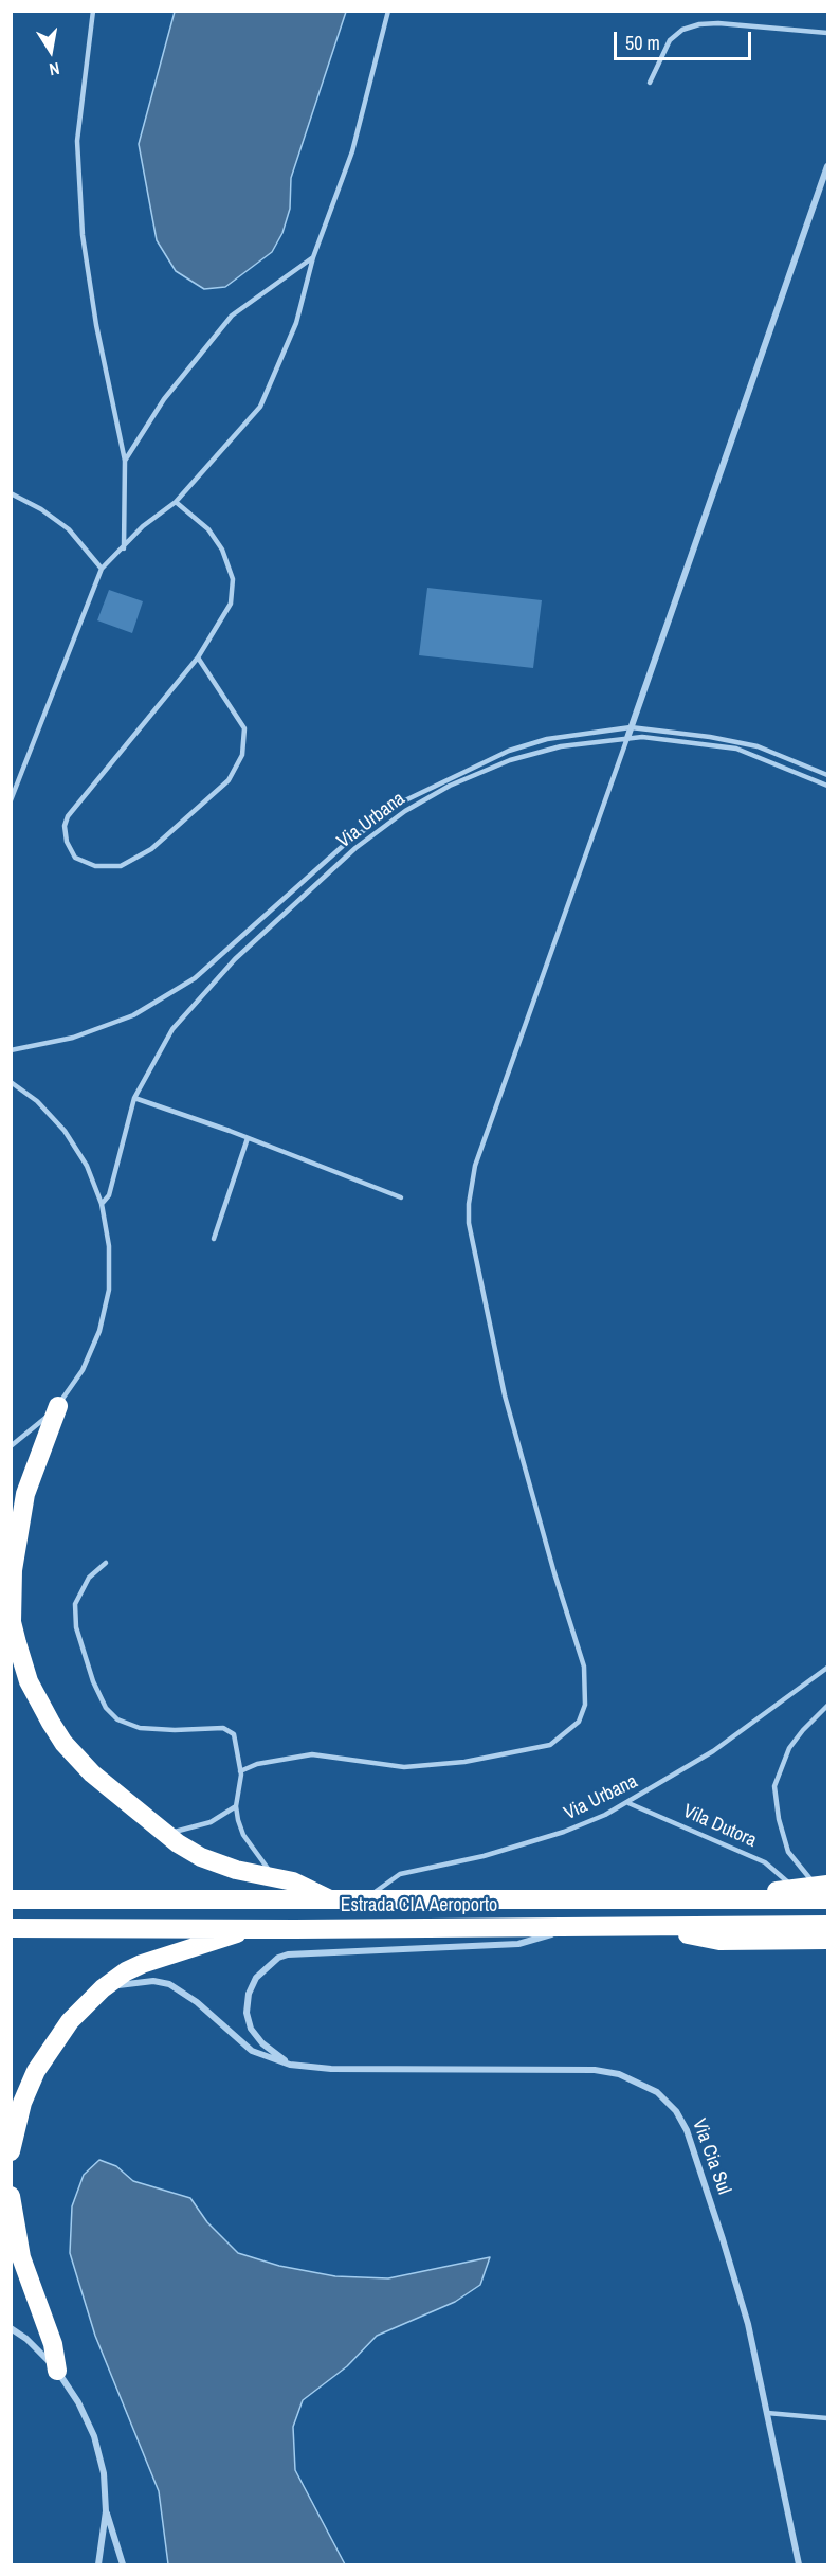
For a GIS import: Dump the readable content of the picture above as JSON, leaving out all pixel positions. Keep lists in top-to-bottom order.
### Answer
{
  "streets": {
    "highway": ["Estrada CIA Aeroporto"],
    "street": ["Via Cia Sul"],
    "lane": ["Via Urbana", "Vila Dutora"]
  },
  "crossings": [
    ["Via Urbana", "Vila Dutora"],
    ["Via Urbana", "Estrada CIA Aeroporto"]
  ],
  "scale_bar": "50 m",
  "north": "bottom"
}
